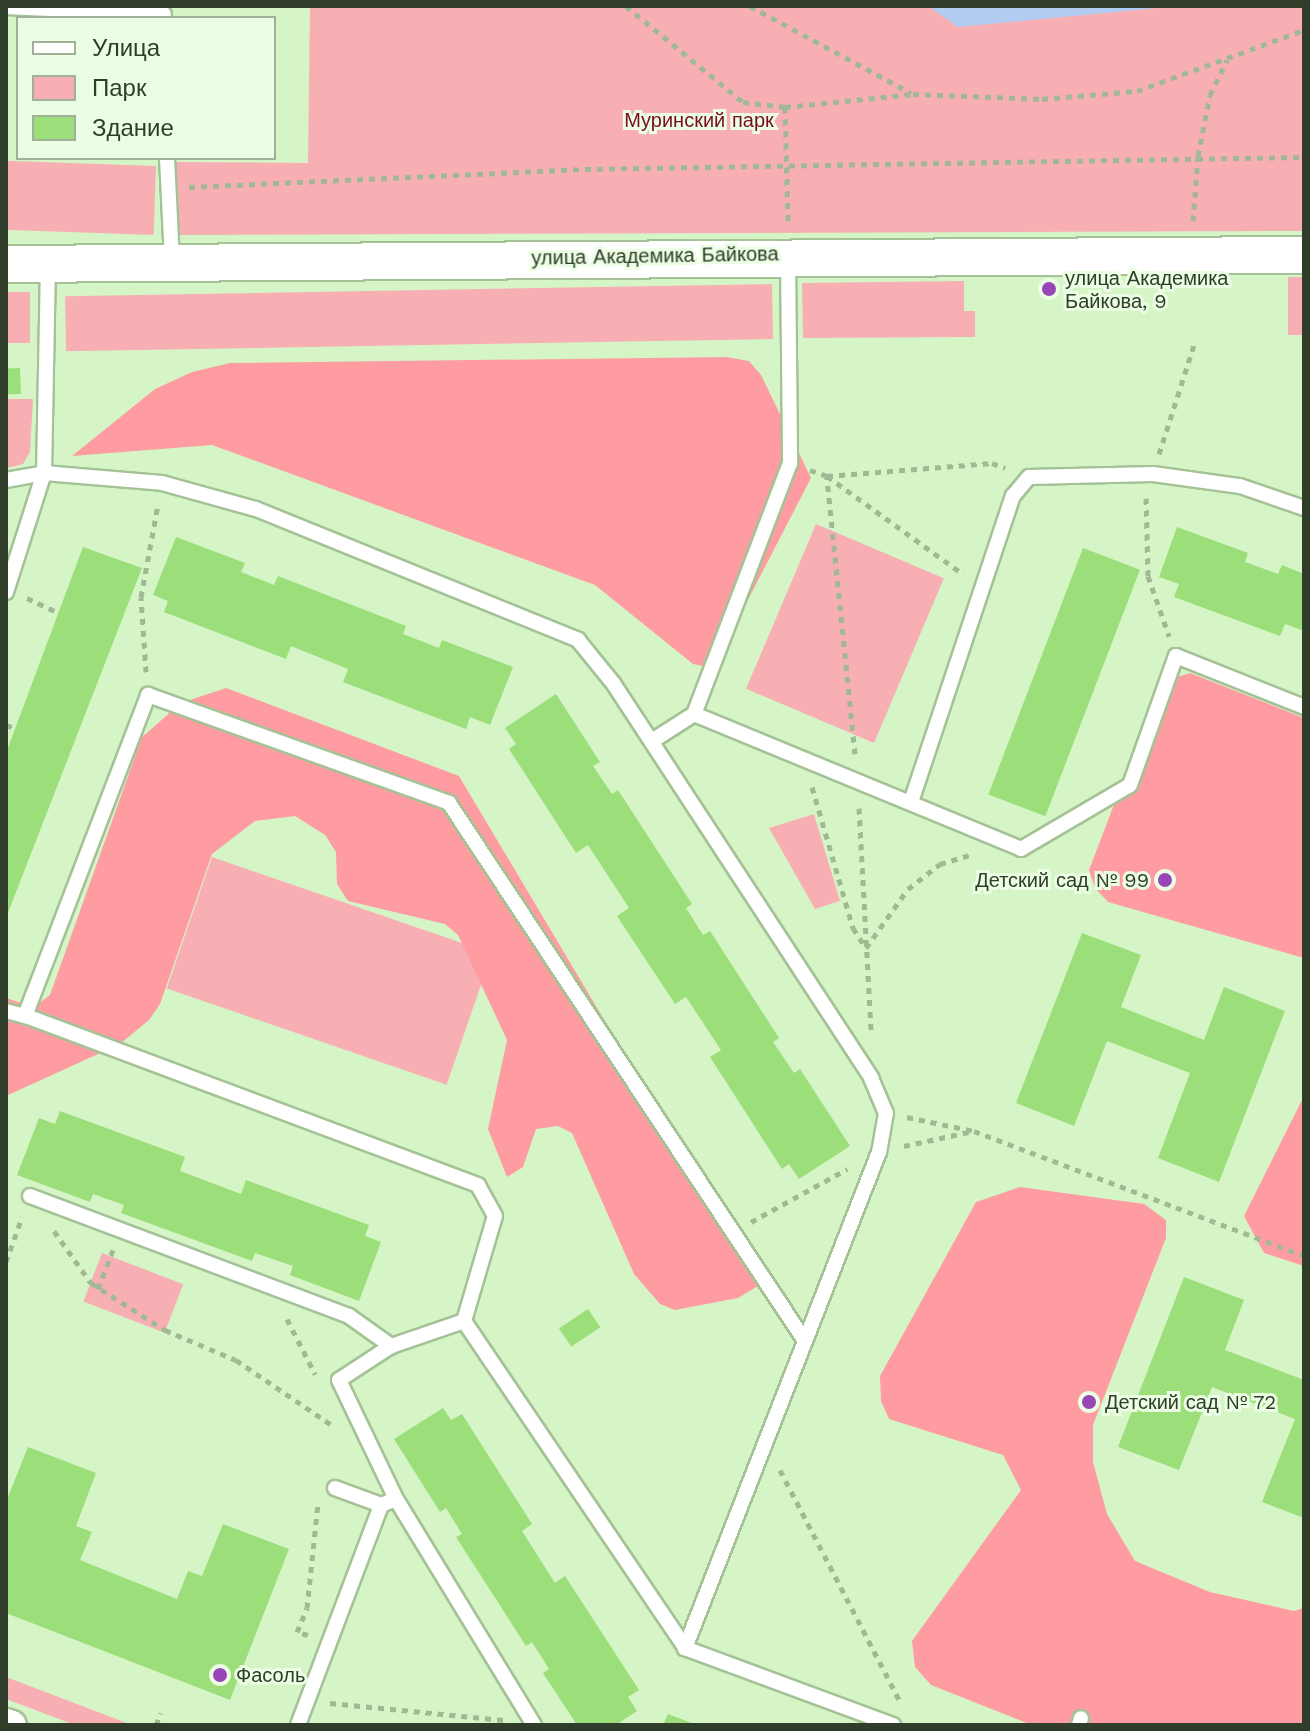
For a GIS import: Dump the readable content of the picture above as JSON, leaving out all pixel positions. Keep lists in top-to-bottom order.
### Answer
{
  "streets": {
    "street": ["улица Академика Байкова"]
  },
  "parks": ["Муринский парк"],
  "places": [
    "улица Академика Байкова, 9",
    "Детский сад № 99",
    "Детский сад № 72",
    "Фасоль"
  ],
  "legend": ["Улица", "Парк", "Здание"]
}
